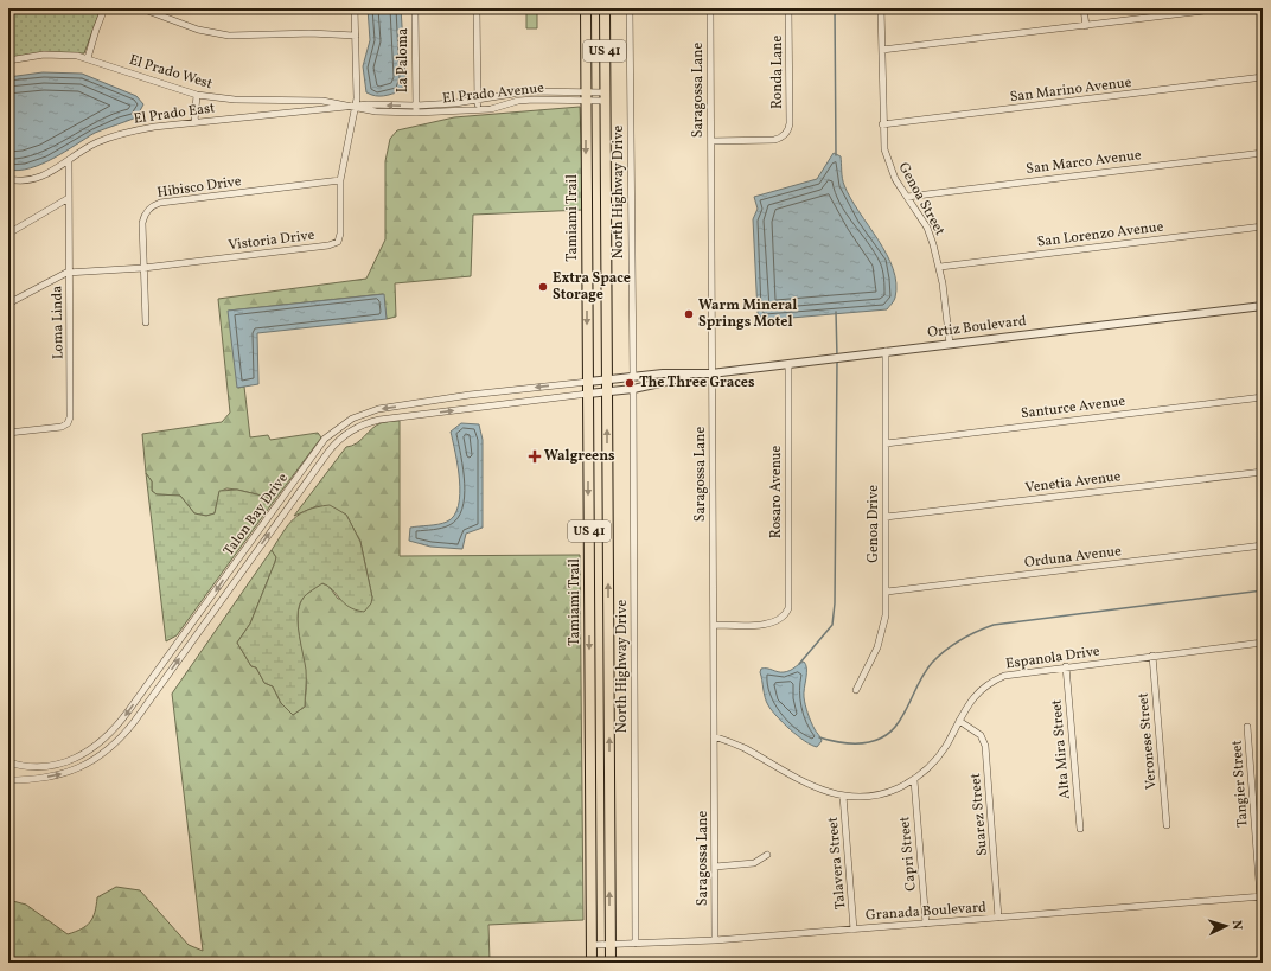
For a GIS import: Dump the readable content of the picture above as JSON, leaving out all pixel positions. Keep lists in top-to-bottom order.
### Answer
{
  "streets": {
    "main road": ["US 41", "Tamiami Trail"],
    "street": [
      "La Paloma",
      "El Prado West",
      "Ronda Lane",
      "Saragossa Lane",
      "San Marino Avenue",
      "El Prado Avenue",
      "El Prado East",
      "San Marco Avenue",
      "Hibisco Drive",
      "North Highway Drive",
      "Genoa Street",
      "San Lorenzo Avenue",
      "Vistoria Drive",
      "Loma Linda",
      "Ortiz Boulevard",
      "Santurce Avenue",
      "Venetia Avenue",
      "Rosaro Avenue",
      "Talon Bay Drive",
      "Genoa Drive",
      "Orduna Avenue",
      "Espanola Drive",
      "Veronese Street",
      "Alta Mira Street",
      "Tangier Street",
      "Suarez Street",
      "Capri Street",
      "Talavera Street",
      "Granada Boulevard"
    ]
  },
  "crossings": [
    ["US 41", "El Prado Avenue"],
    ["US 41", "El Prado East"],
    ["US 41", "Tamiami Trail"],
    ["US 41", "Ortiz Boulevard"],
    ["US 41", "Granada Boulevard"],
    ["La Paloma", "El Prado Avenue"],
    ["La Paloma", "El Prado East"],
    ["El Prado West", "El Prado Avenue"],
    ["El Prado West", "El Prado East"],
    ["El Prado West", "Vistoria Drive"],
    ["Ronda Lane", "Saragossa Lane"],
    ["Saragossa Lane", "Ortiz Boulevard"],
    ["Saragossa Lane", "Rosaro Avenue"],
    ["Saragossa Lane", "Espanola Drive"],
    ["Saragossa Lane", "Granada Boulevard"],
    ["San Marino Avenue", "Genoa Street"],
    ["El Prado Avenue", "El Prado East"],
    ["El Prado Avenue", "Tamiami Trail"],
    ["El Prado Avenue", "Vistoria Drive"],
    ["El Prado East", "Tamiami Trail"],
    ["El Prado East", "Vistoria Drive"],
    ["El Prado East", "Loma Linda"],
    ["San Marco Avenue", "Genoa Street"],
    ["Hibisco Drive", "Vistoria Drive"],
    ["North Highway Drive", "Ortiz Boulevard"],
    ["North Highway Drive", "Granada Boulevard"],
    ["Genoa Street", "San Lorenzo Avenue"],
    ["Genoa Street", "Ortiz Boulevard"],
    ["Tamiami Trail", "Ortiz Boulevard"],
    ["Tamiami Trail", "Talon Bay Drive"],
    ["Tamiami Trail", "Granada Boulevard"],
    ["Vistoria Drive", "Loma Linda"],
    ["Ortiz Boulevard", "Rosaro Avenue"],
    ["Ortiz Boulevard", "Talon Bay Drive"],
    ["Ortiz Boulevard", "Genoa Drive"],
    ["Santurce Avenue", "Genoa Drive"],
    ["Venetia Avenue", "Genoa Drive"],
    ["Genoa Drive", "Orduna Avenue"],
    ["Espanola Drive", "Veronese Street"],
    ["Espanola Drive", "Alta Mira Street"],
    ["Espanola Drive", "Suarez Street"],
    ["Espanola Drive", "Capri Street"],
    ["Espanola Drive", "Talavera Street"],
    ["Tangier Street", "Granada Boulevard"],
    ["Suarez Street", "Granada Boulevard"],
    ["Capri Street", "Granada Boulevard"],
    ["Talavera Street", "Granada Boulevard"]
  ],
  "places": {
    "other": ["Extra Space Storage", "Warm Mineral Springs Motel", "The Three Graces"],
    "health": ["Walgreens"]
  },
  "north": "right"
}
